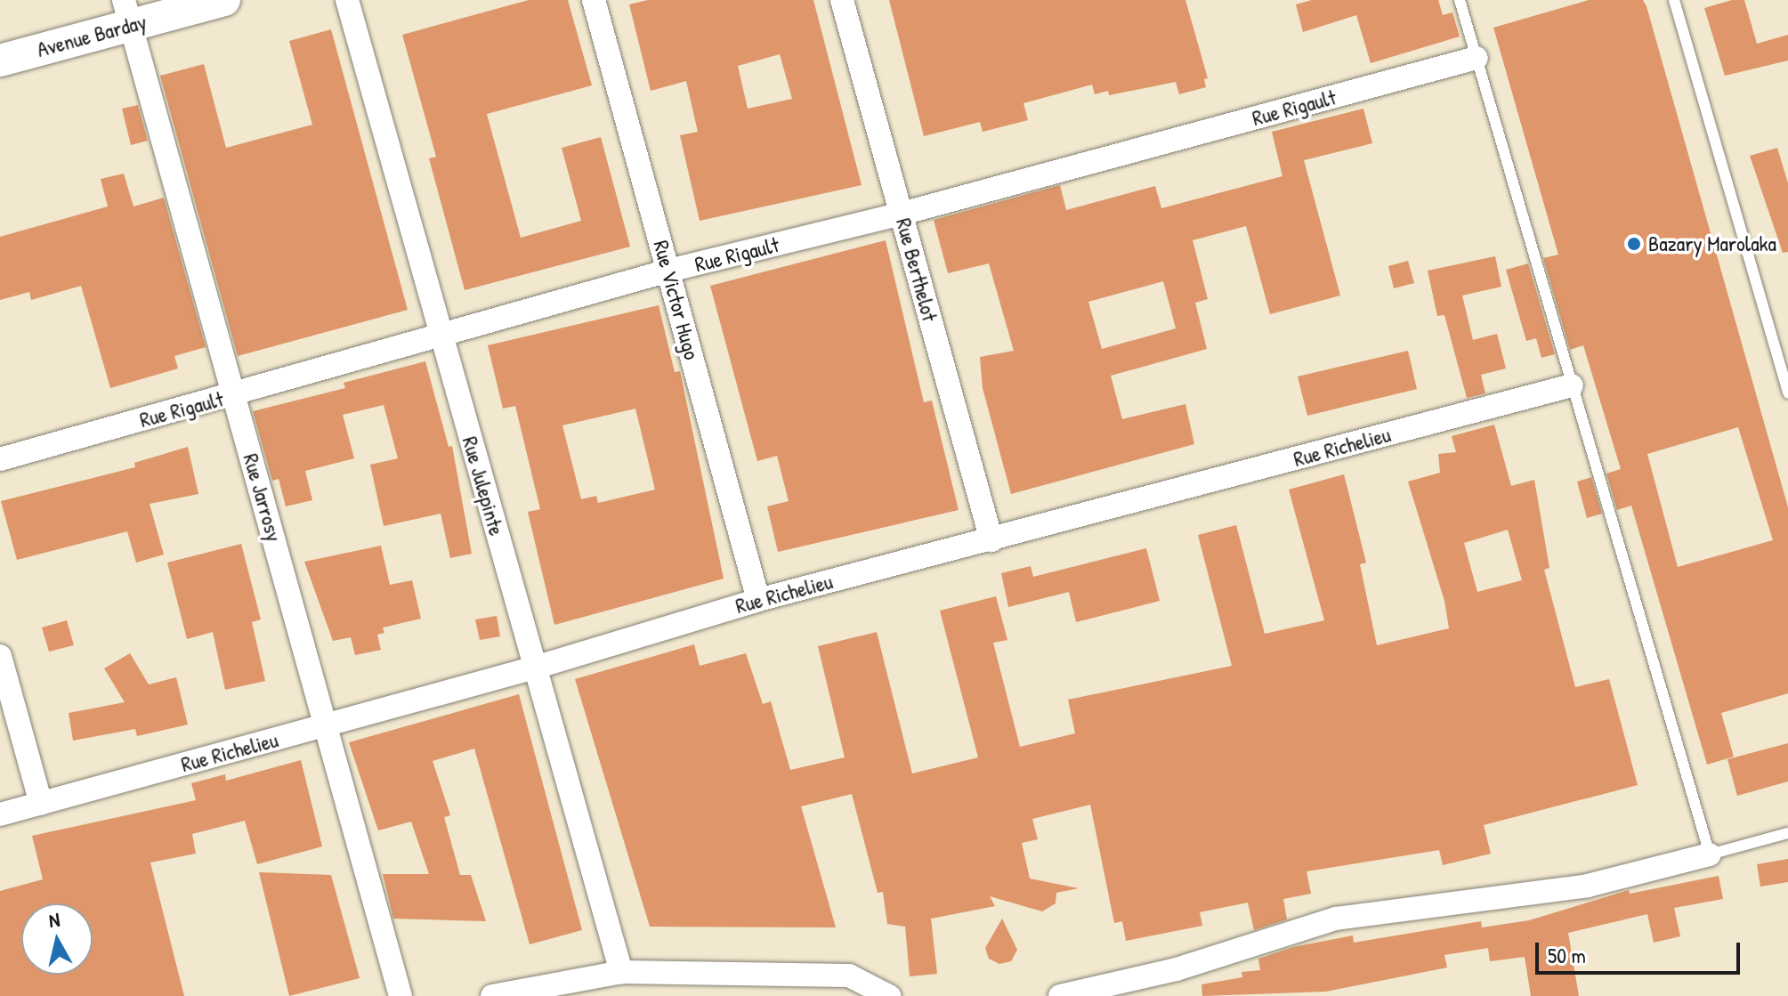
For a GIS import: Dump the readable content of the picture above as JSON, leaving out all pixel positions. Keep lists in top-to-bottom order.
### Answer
{
  "streets": {
    "main road": ["Avenue Barday"],
    "street": [
      "Rue Rigault",
      "Rue Berthelot",
      "Rue Victor Hugo",
      "Rue Richelieu",
      "Rue Julepinte",
      "Rue Jarrosy"
    ]
  },
  "crossings": [
    ["Avenue Barday", "Rue Jarrosy"],
    ["Rue Rigault", "Rue Berthelot"],
    ["Rue Rigault", "Rue Victor Hugo"],
    ["Rue Rigault", "Rue Julepinte"],
    ["Rue Rigault", "Rue Jarrosy"],
    ["Rue Berthelot", "Rue Richelieu"],
    ["Rue Victor Hugo", "Rue Richelieu"],
    ["Rue Richelieu", "Rue Julepinte"],
    ["Rue Richelieu", "Rue Jarrosy"]
  ],
  "places": ["Bazary Marolaka"],
  "scale_bar": "50 m",
  "north": "top"
}
